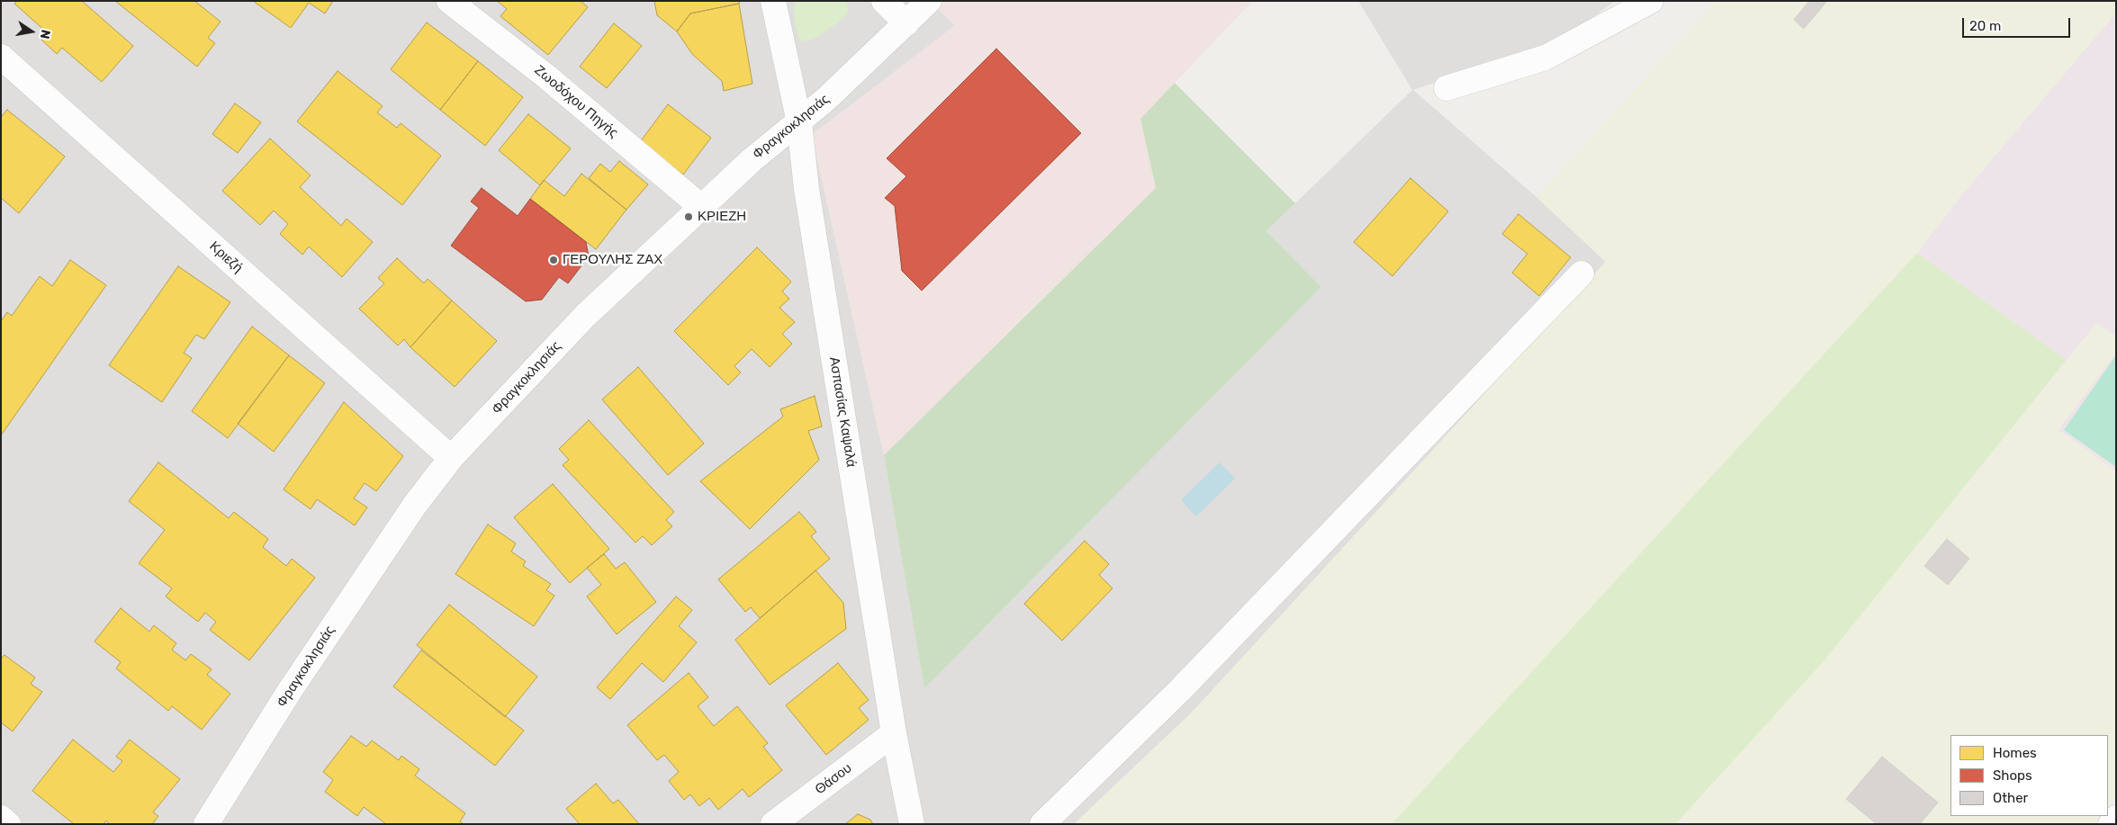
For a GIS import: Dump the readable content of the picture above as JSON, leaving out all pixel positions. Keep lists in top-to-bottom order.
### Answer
{
  "streets": {
    "street": [
      "Ζωοδόχου Πηγής",
      "Φραγκοκλησιάς",
      "Κριεζή",
      "Ασπασίας Καψαλά",
      "Θάσου"
    ]
  },
  "crossings": [
    ["Ζωοδόχου Πηγής", "Φραγκοκλησιάς"],
    ["Φραγκοκλησιάς", "Κριεζή"],
    ["Φραγκοκλησιάς", "Ασπασίας Καψαλά"],
    ["Ασπασίας Καψαλά", "Θάσου"]
  ],
  "places": ["ΚΡΙΕΖΗ", "ΓΕΡΟΥΛΗΣ ΖΑΧ"],
  "legend": ["Homes", "Shops", "Other"],
  "scale_bar": "20 m",
  "north": "right"
}
